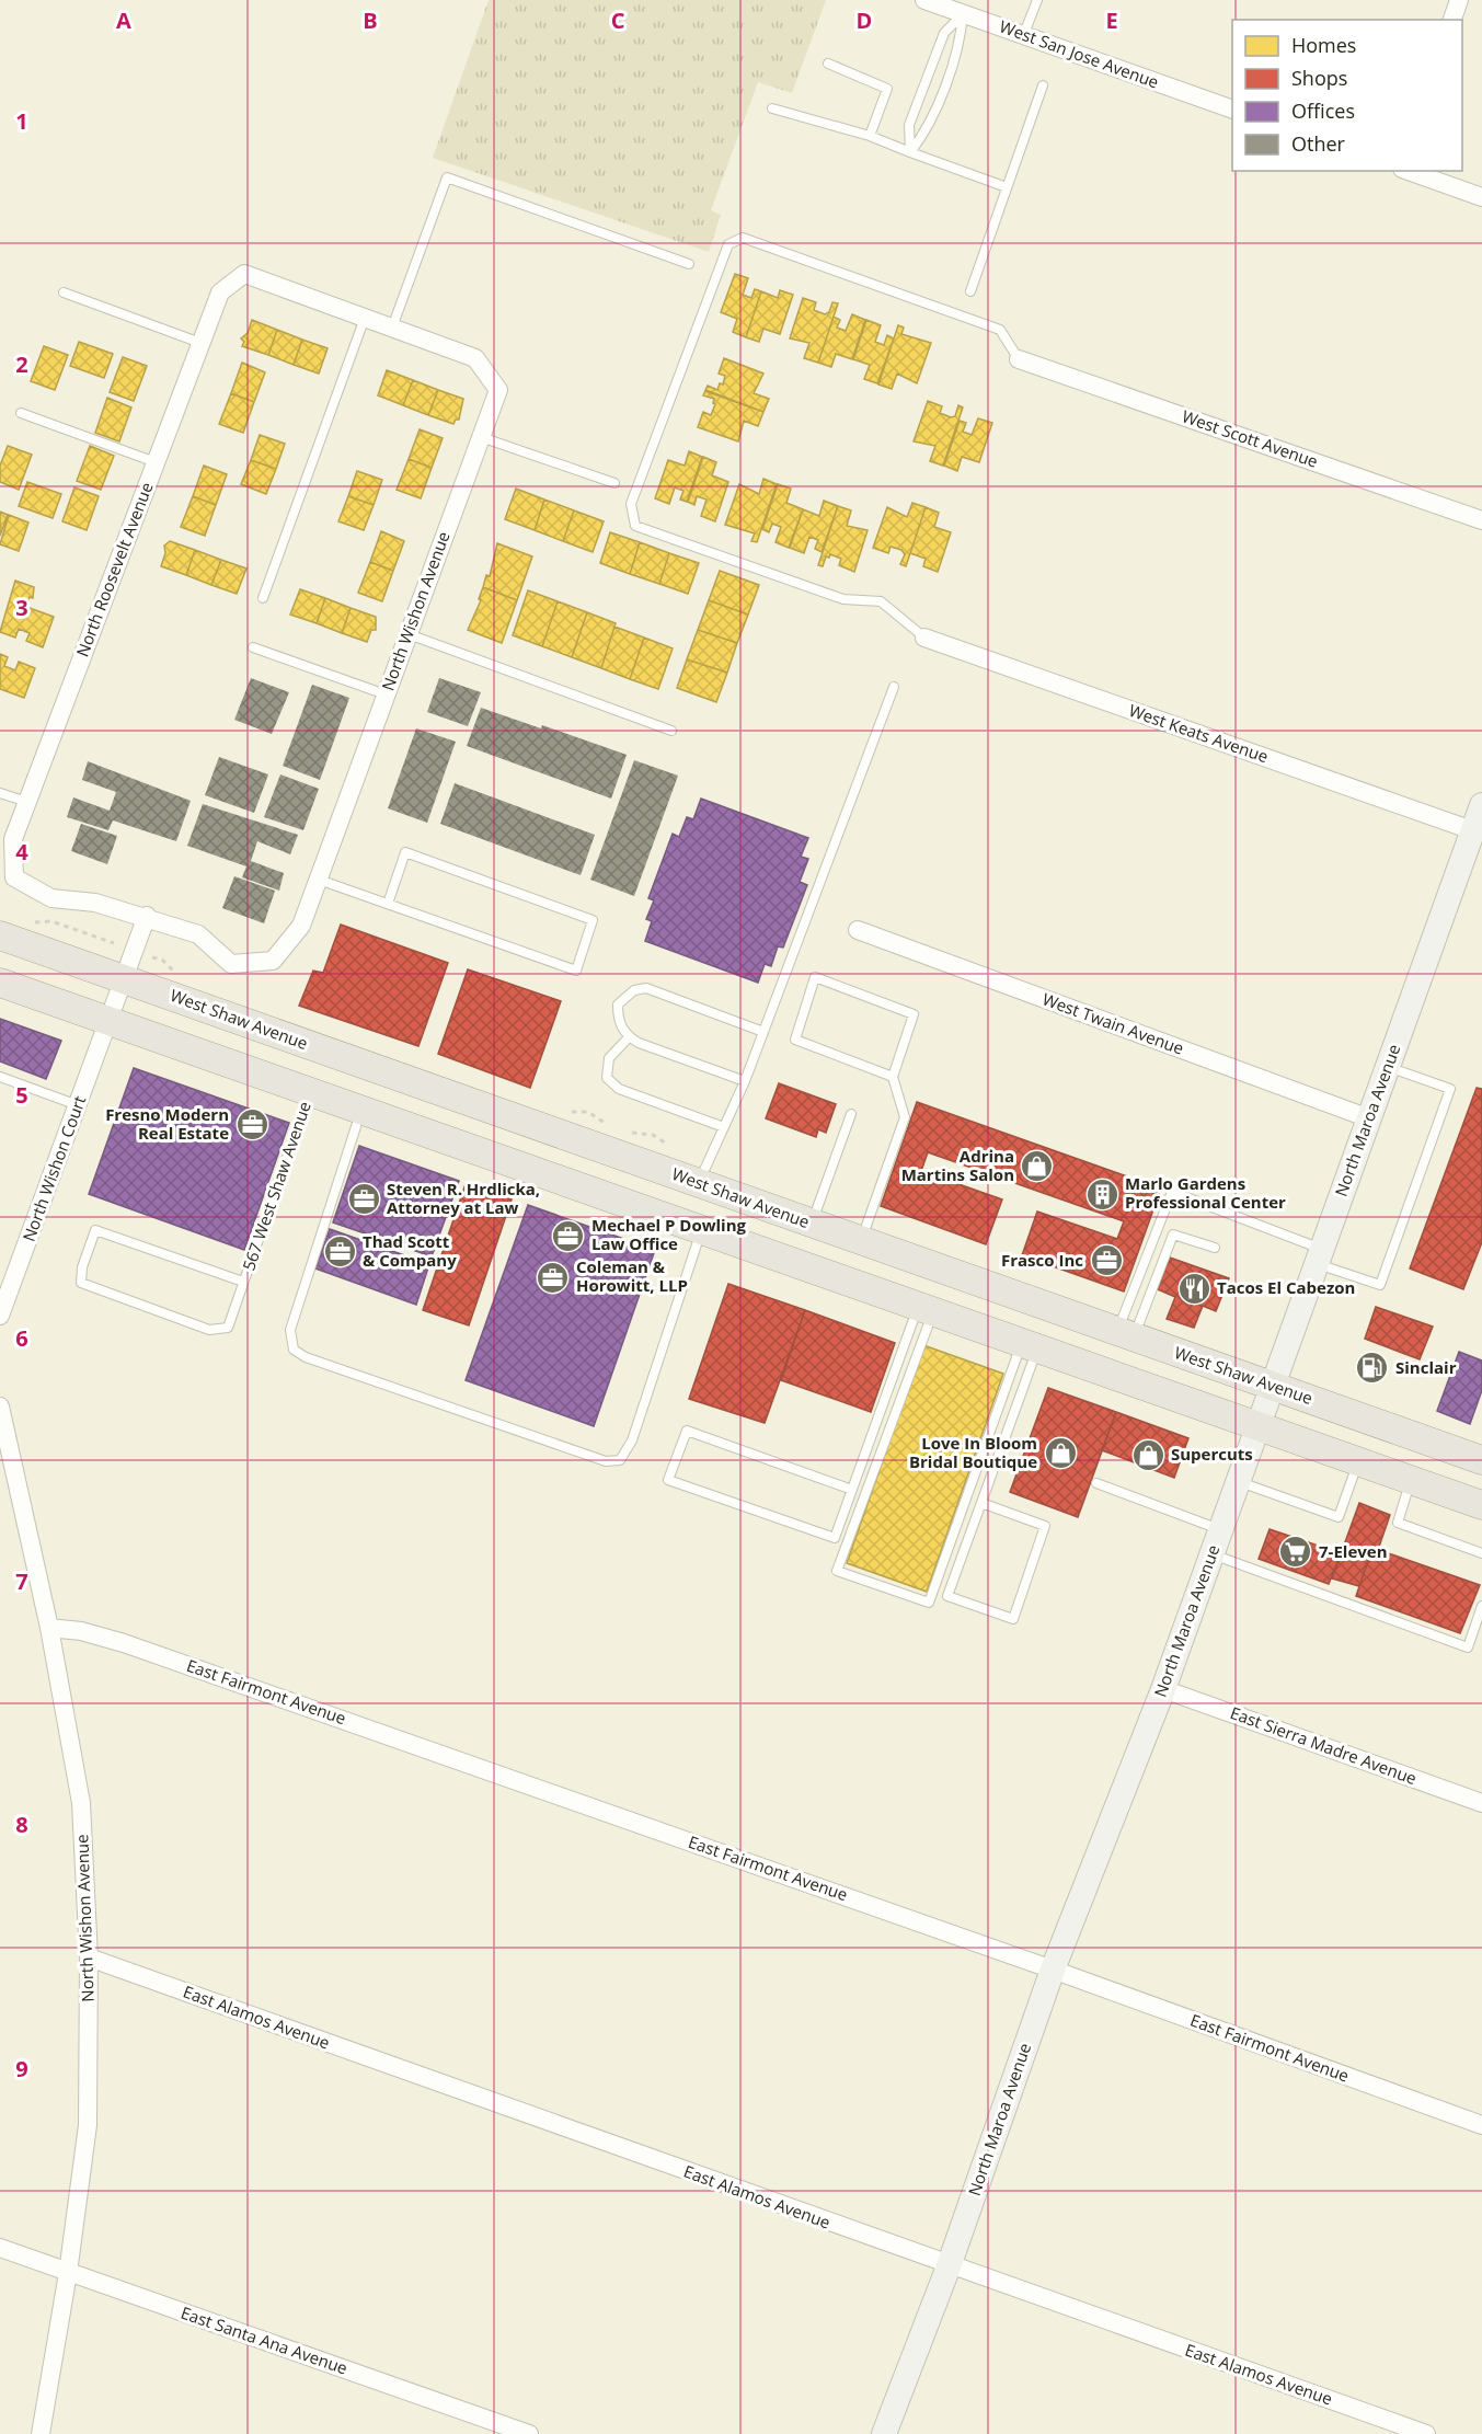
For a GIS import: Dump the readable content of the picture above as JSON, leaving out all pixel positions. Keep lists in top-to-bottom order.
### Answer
{
  "streets": {
    "main road": ["West Shaw Avenue", "North Maroa Avenue"],
    "street": [
      "West San Jose Avenue",
      "West Scott Avenue",
      "North Roosevelt Avenue",
      "North Wishon Avenue",
      "West Keats Avenue",
      "West Twain Avenue",
      "North Wishon Court",
      "East Fairmont Avenue",
      "East Sierra Madre Avenue",
      "East Alamos Avenue",
      "East Santa Ana Avenue"
    ],
    "lane": ["567 West Shaw Avenue"]
  },
  "crossings": [
    ["North Roosevelt Avenue", "North Wishon Avenue"],
    ["North Wishon Avenue", "East Fairmont Avenue"],
    ["North Wishon Avenue", "East Alamos Avenue"],
    ["North Wishon Avenue", "East Santa Ana Avenue"],
    ["West Keats Avenue", "North Maroa Avenue"],
    ["West Shaw Avenue", "North Maroa Avenue"],
    ["West Twain Avenue", "North Maroa Avenue"],
    ["North Maroa Avenue", "East Fairmont Avenue"],
    ["North Maroa Avenue", "East Sierra Madre Avenue"],
    ["North Maroa Avenue", "East Alamos Avenue"]
  ],
  "places": {
    "office": [
      "Fresno Modern Real Estate",
      "Steven R. Hrdlicka, Attorney at Law",
      "Mechael P Dowling Law Office",
      "Thad Scott & Company",
      "Frasco Inc",
      "Coleman & Horowitt, LLP"
    ],
    "shop": ["Adrina Martins Salon", "Love In Bloom Bridal Boutique", "Supercuts"],
    "building": ["Marlo Gardens Professional Center"],
    "restaurant": ["Tacos El Cabezon"],
    "fuel station": ["Sinclair"],
    "supermarket": ["7-Eleven"]
  },
  "legend": [
    "Homes",
    "Shops",
    "Offices",
    "Other"
  ],
  "grid": {
    "columns": [
      "A",
      "B",
      "C",
      "D",
      "E"
    ],
    "rows": [
      "1",
      "2",
      "3",
      "4",
      "5",
      "6",
      "7",
      "8",
      "9"
    ]
  }
}
